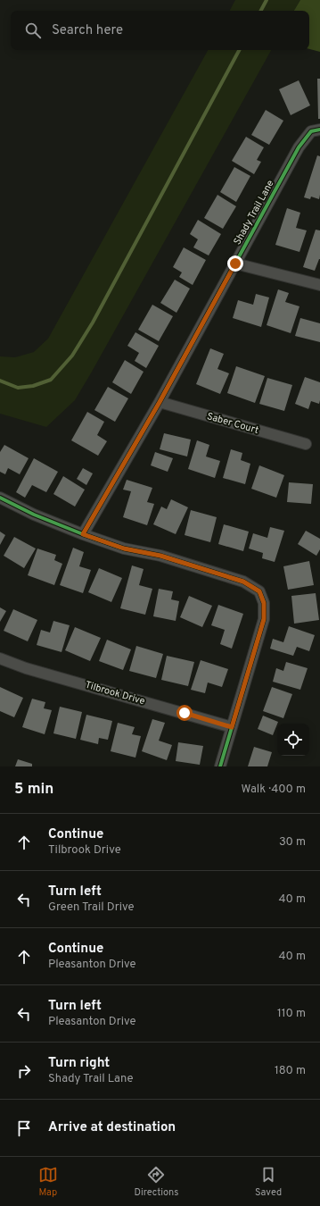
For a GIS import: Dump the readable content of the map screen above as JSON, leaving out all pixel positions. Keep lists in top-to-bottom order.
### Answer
{
  "streets": {
    "street": ["Shady Trail Lane", "Saber Court", "Tilbrook Drive"]
  },
  "crossings": [
    ["Shady Trail Lane", "Saber Court"]
  ],
  "page": {
    "search": "Search here",
    "heading": ["5 min", "Walk · 400 m"],
    "list": [
      ["Continue", "Tilbrook Drive", "30 m"],
      ["Turn left", "Green Trail Drive", "40 m"],
      ["Continue", "Pleasanton Drive", "40 m"],
      ["Turn left", "Pleasanton Drive", "110 m"],
      ["Turn right", "Shady Trail Lane", "180 m"],
      "Arrive at destination"
    ],
    "nav": ["Map", "Directions", "Saved"]
  }
}
